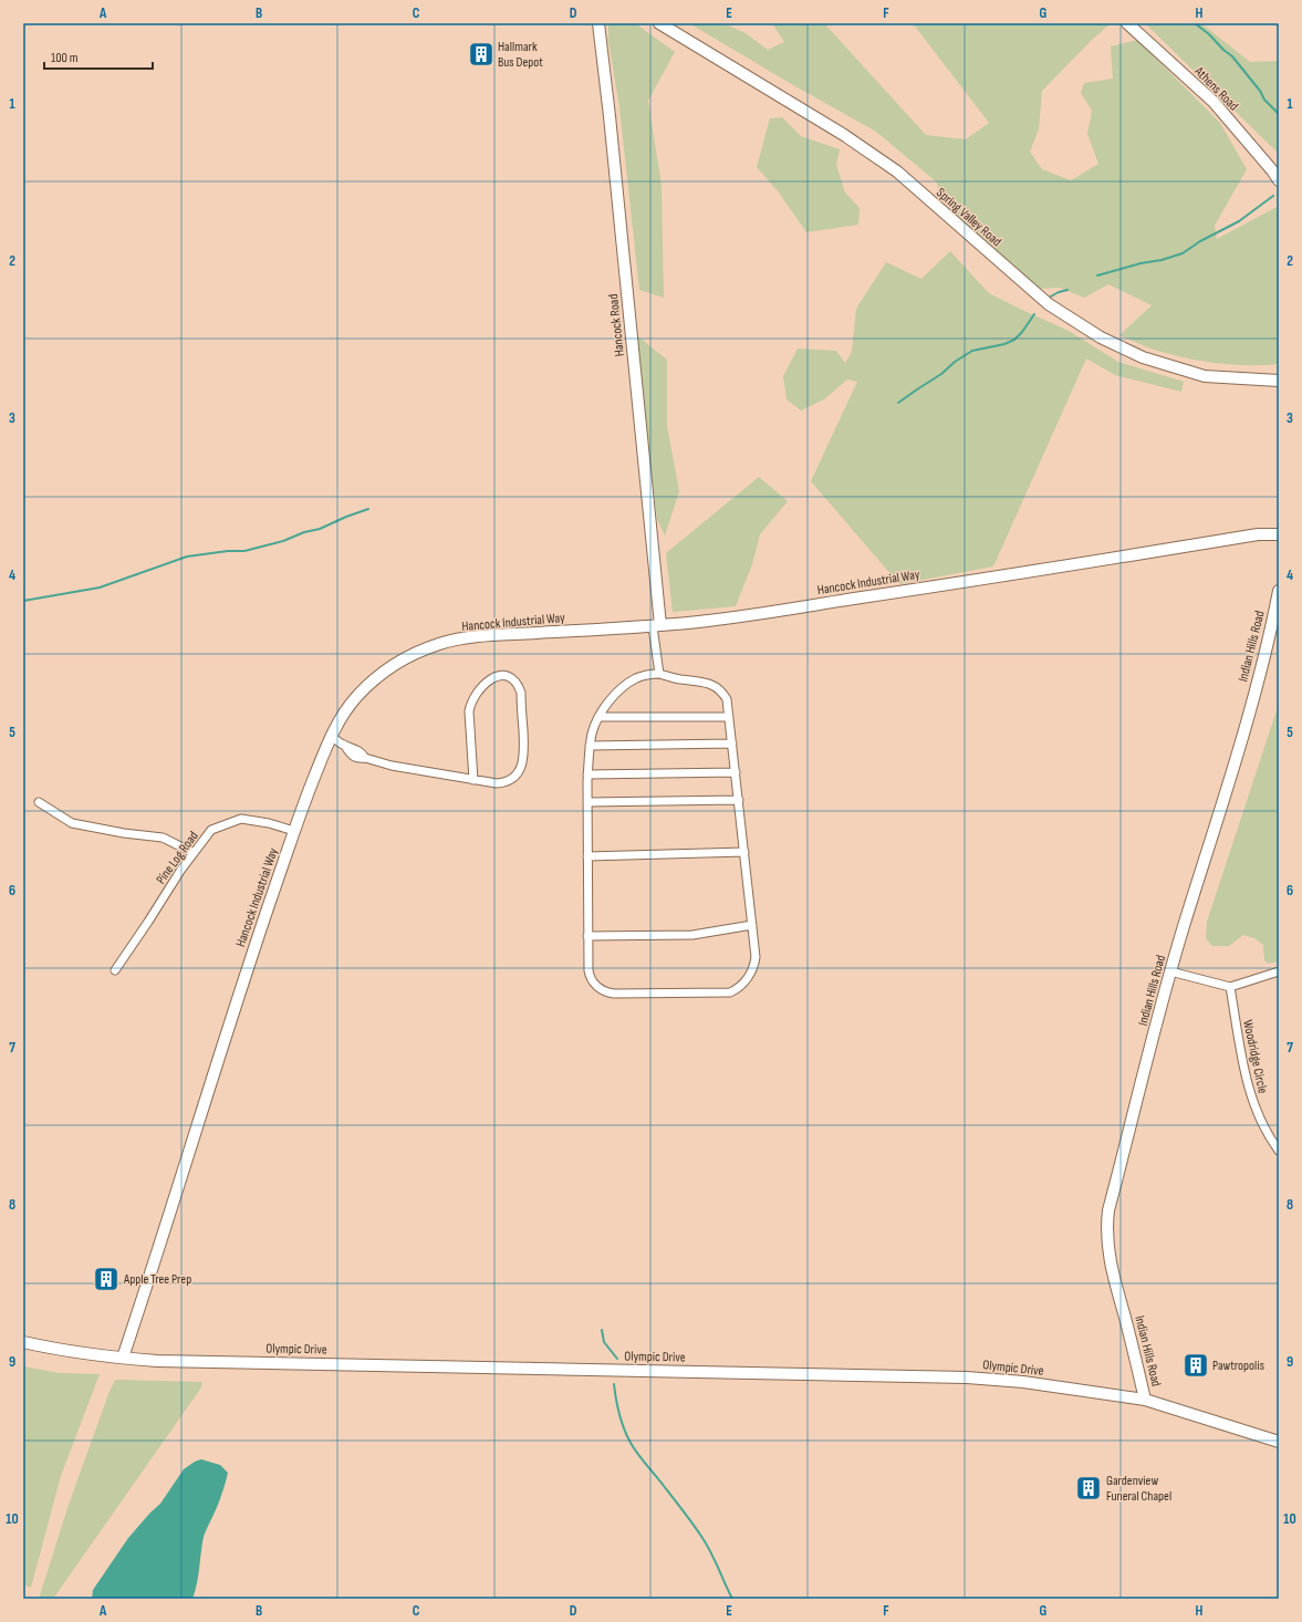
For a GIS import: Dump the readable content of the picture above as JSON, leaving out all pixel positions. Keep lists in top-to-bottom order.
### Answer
{
  "streets": {
    "street": [
      "Athens Road",
      "Spring Valley Road",
      "Hancock Road",
      "Hancock Industrial Way",
      "Indian Hills Road",
      "Pine Log Road",
      "Woodridge Circle",
      "Olympic Drive"
    ]
  },
  "crossings": [
    ["Hancock Road", "Hancock Industrial Way"],
    ["Hancock Industrial Way", "Pine Log Road"],
    ["Hancock Industrial Way", "Olympic Drive"],
    ["Indian Hills Road", "Olympic Drive"]
  ],
  "places": {
    "building": [
      "Hallmark Bus Depot",
      "Apple Tree Prep",
      "Pawtropolis",
      "Gardenview Funeral Chapel"
    ]
  },
  "scale_bar": "100 m",
  "grid": {
    "columns": [
      "A",
      "B",
      "C",
      "D",
      "E",
      "F",
      "G",
      "H"
    ],
    "rows": [
      "1",
      "2",
      "3",
      "4",
      "5",
      "6",
      "7",
      "8",
      "9",
      "10"
    ]
  }
}
